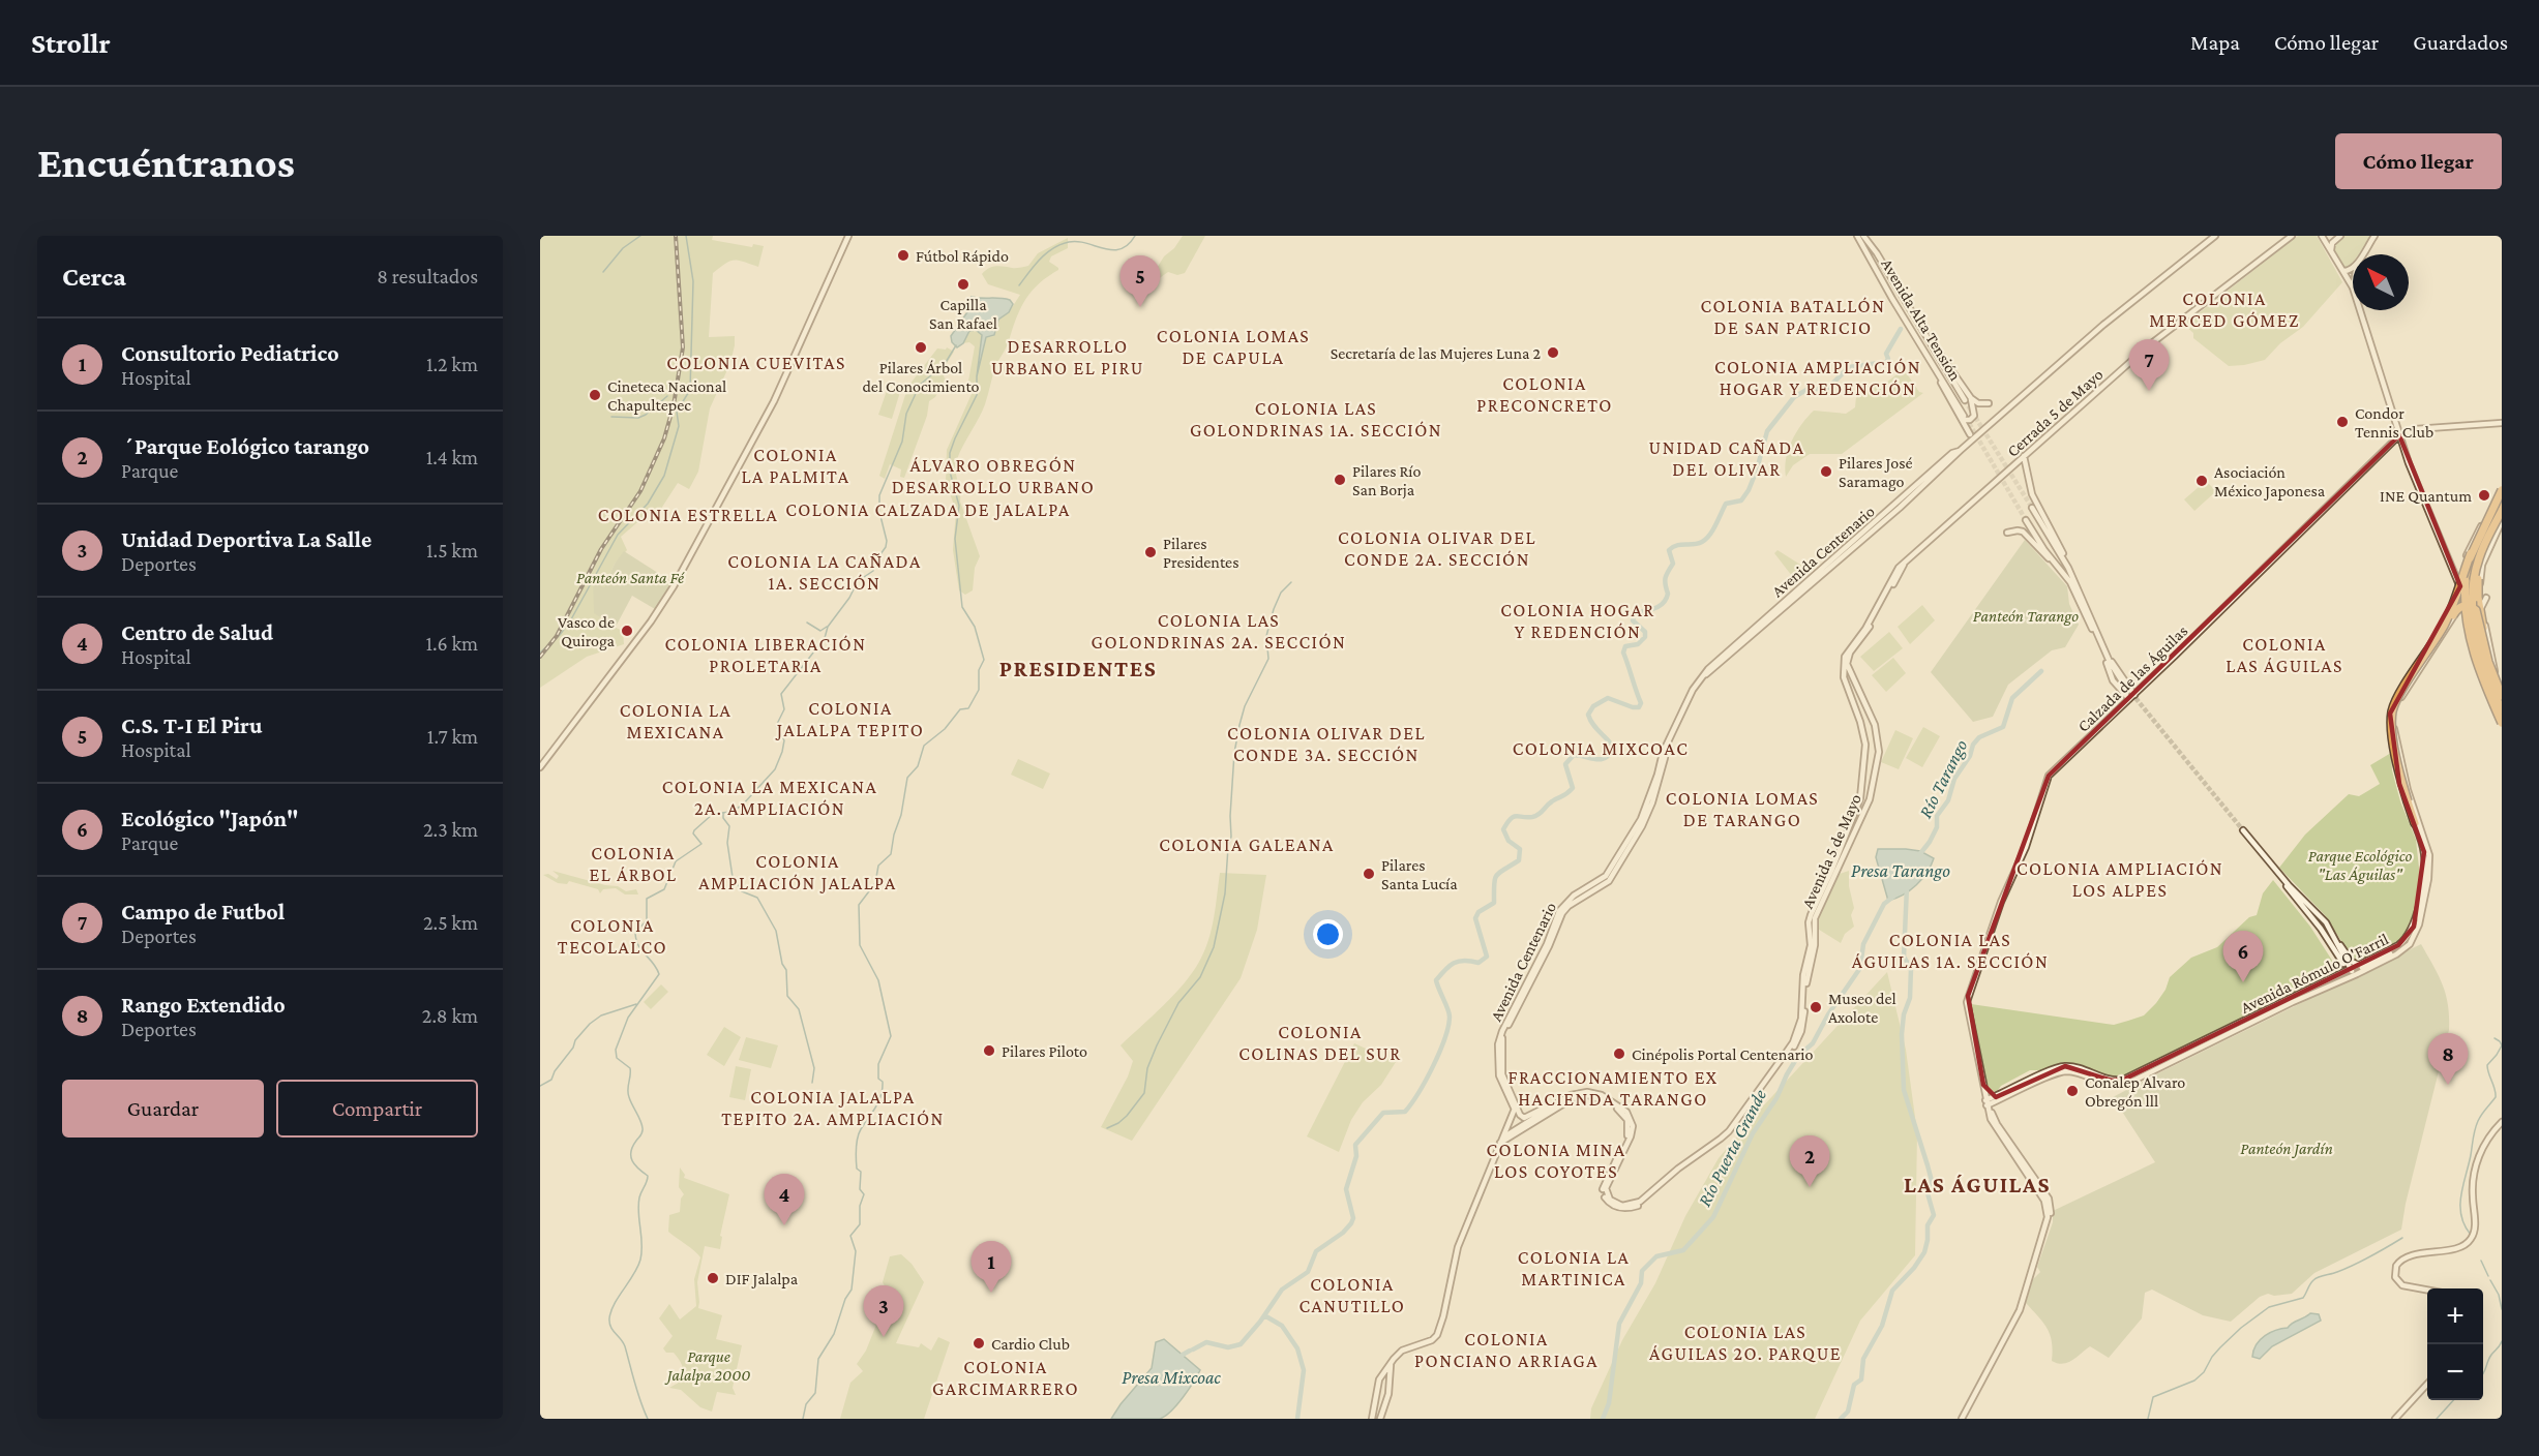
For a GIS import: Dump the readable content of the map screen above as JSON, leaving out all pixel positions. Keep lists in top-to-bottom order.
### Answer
{
  "streets": {
    "main road": [
      "Avenida Alta Tensión",
      "Cerrada 5 de Mayo",
      "Avenida Centenario",
      "Calzada de las Águilas",
      "Avenida 5 de Mayo",
      "Avenida Rómulo O'Farril"
    ]
  },
  "crossings": [
    ["Cerrada 5 de Mayo", "Avenida 5 de Mayo"],
    ["Calzada de las Águilas", "Avenida Rómulo O'Farril"]
  ],
  "districts": [
    "COLONIA MERCED GÓMEZ",
    "COLONIA BATALLÓN DE SAN PATRICIO",
    "COLONIA LOMAS DE CAPULA",
    "DESARROLLO URBANO EL PIRU",
    "COLONIA CUEVITAS",
    "COLONIA AMPLIACIÓN HOGAR Y REDENCIÓN",
    "COLONIA PRECONCRETO",
    "COLONIA LAS GOLONDRINAS 1A. SECCIÓN",
    "UNIDAD CAÑADA DEL OLIVAR",
    "COLONIA LA PALMITA",
    "ÁLVARO OBREGÓN DESARROLLO URBANO",
    "COLONIA CALZADA DE JALALPA",
    "COLONIA ESTRELLA",
    "COLONIA OLIVAR DEL CONDE 2A. SECCIÓN",
    "COLONIA LA CAÑADA 1A. SECCIÓN",
    "COLONIA HOGAR Y REDENCIÓN",
    "COLONIA LAS GOLONDRINAS 2A. SECCIÓN",
    "COLONIA LIBERACIÓN PROLETARIA",
    "COLONIA LAS ÁGUILAS",
    "PRESIDENTES",
    "COLONIA JALALPA TEPITO",
    "COLONIA LA MEXICANA",
    "COLONIA OLIVAR DEL CONDE 3A. SECCIÓN",
    "COLONIA MIXCOAC",
    "COLONIA LA MEXICANA 2A. AMPLIACIÓN",
    "COLONIA LOMAS DE TARANGO",
    "COLONIA GALEANA",
    "COLONIA EL ÁRBOL",
    "COLONIA AMPLIACIÓN JALALPA",
    "COLONIA AMPLIACIÓN LOS ALPES",
    "COLONIA TECOLALCO",
    "COLONIA LAS ÁGUILAS 1A. SECCIÓN",
    "COLONIA COLINAS DEL SUR",
    "FRACCIONAMIENTO EX HACIENDA TARANGO",
    "COLONIA JALALPA TEPITO 2A. AMPLIACIÓN",
    "COLONIA MINA LOS COYOTES",
    "LAS ÁGUILAS",
    "COLONIA LA MARTINICA",
    "COLONIA CANUTILLO",
    "COLONIA LAS ÁGUILAS 2O. PARQUE",
    "COLONIA PONCIANO ARRIAGA",
    "COLONIA GARCIMARRERO"
  ],
  "water": [
    "Río Tarango",
    "Presa Tarango",
    "Río Puerta Grande",
    "Presa Mixcoac"
  ],
  "parks": [
    "Panteón Santa Fé",
    "Panteón Tarango",
    "Parque Ecológico \"Las Águilas\"",
    "Panteón Jardín",
    "Parque Jalalpa 2000"
  ],
  "places": [
    "Fútbol Rápido",
    "Capilla San Rafael",
    "Pilares Árbol del Conocimiento",
    "Secretaría de las Mujeres Luna 2",
    "Cineteca Nacional Chapultepec",
    "Condor Tennis Club",
    "Pilares José Saramago",
    "Pilares Río San Borja",
    "Asociación México Japonesa",
    "INE Quantum",
    "Pilares Presidentes",
    "Vasco de Quiroga",
    "Pilares Santa Lucía",
    "Museo del Axolote",
    "Pilares Piloto",
    "Cinépolis Portal Centenario",
    "Conalep Alvaro Obregón lll",
    "DIF Jalalpa",
    "Cardio Club"
  ],
  "north": "top left",
  "page": {
    "header": "Strollr",
    "nav": ["Mapa", "Cómo llegar", "Guardados"],
    "buttons": [
      "Cómo llegar",
      ["Guardar", "Compartir"]
    ],
    "title": "Encuéntranos",
    "heading": ["Cerca", "8 resultados"],
    "pins": [
      "5",
      "7",
      "6",
      "8",
      "2",
      "4",
      "1",
      "3"
    ],
    "list": [
      {
        "mark": "1",
        "name": "Consultorio Pediatrico",
        "note": "Hospital",
        "value": "1.2 km"
      },
      {
        "mark": "2",
        "name": "´Parque Eológico tarango",
        "note": "Parque",
        "value": "1.4 km"
      },
      {
        "mark": "3",
        "name": "Unidad Deportiva La Salle",
        "note": "Deportes",
        "value": "1.5 km"
      },
      {
        "mark": "4",
        "name": "Centro de Salud",
        "note": "Hospital",
        "value": "1.6 km"
      },
      {
        "mark": "5",
        "name": "C.S. T-I El Piru",
        "note": "Hospital",
        "value": "1.7 km"
      },
      {
        "mark": "6",
        "name": "Ecológico \"Japón\"",
        "note": "Parque",
        "value": "2.3 km"
      },
      {
        "mark": "7",
        "name": "Campo de Futbol",
        "note": "Deportes",
        "value": "2.5 km"
      },
      {
        "mark": "8",
        "name": "Rango Extendido",
        "note": "Deportes",
        "value": "2.8 km"
      }
    ],
    "map_buttons": ["+", "−"]
  }
}
